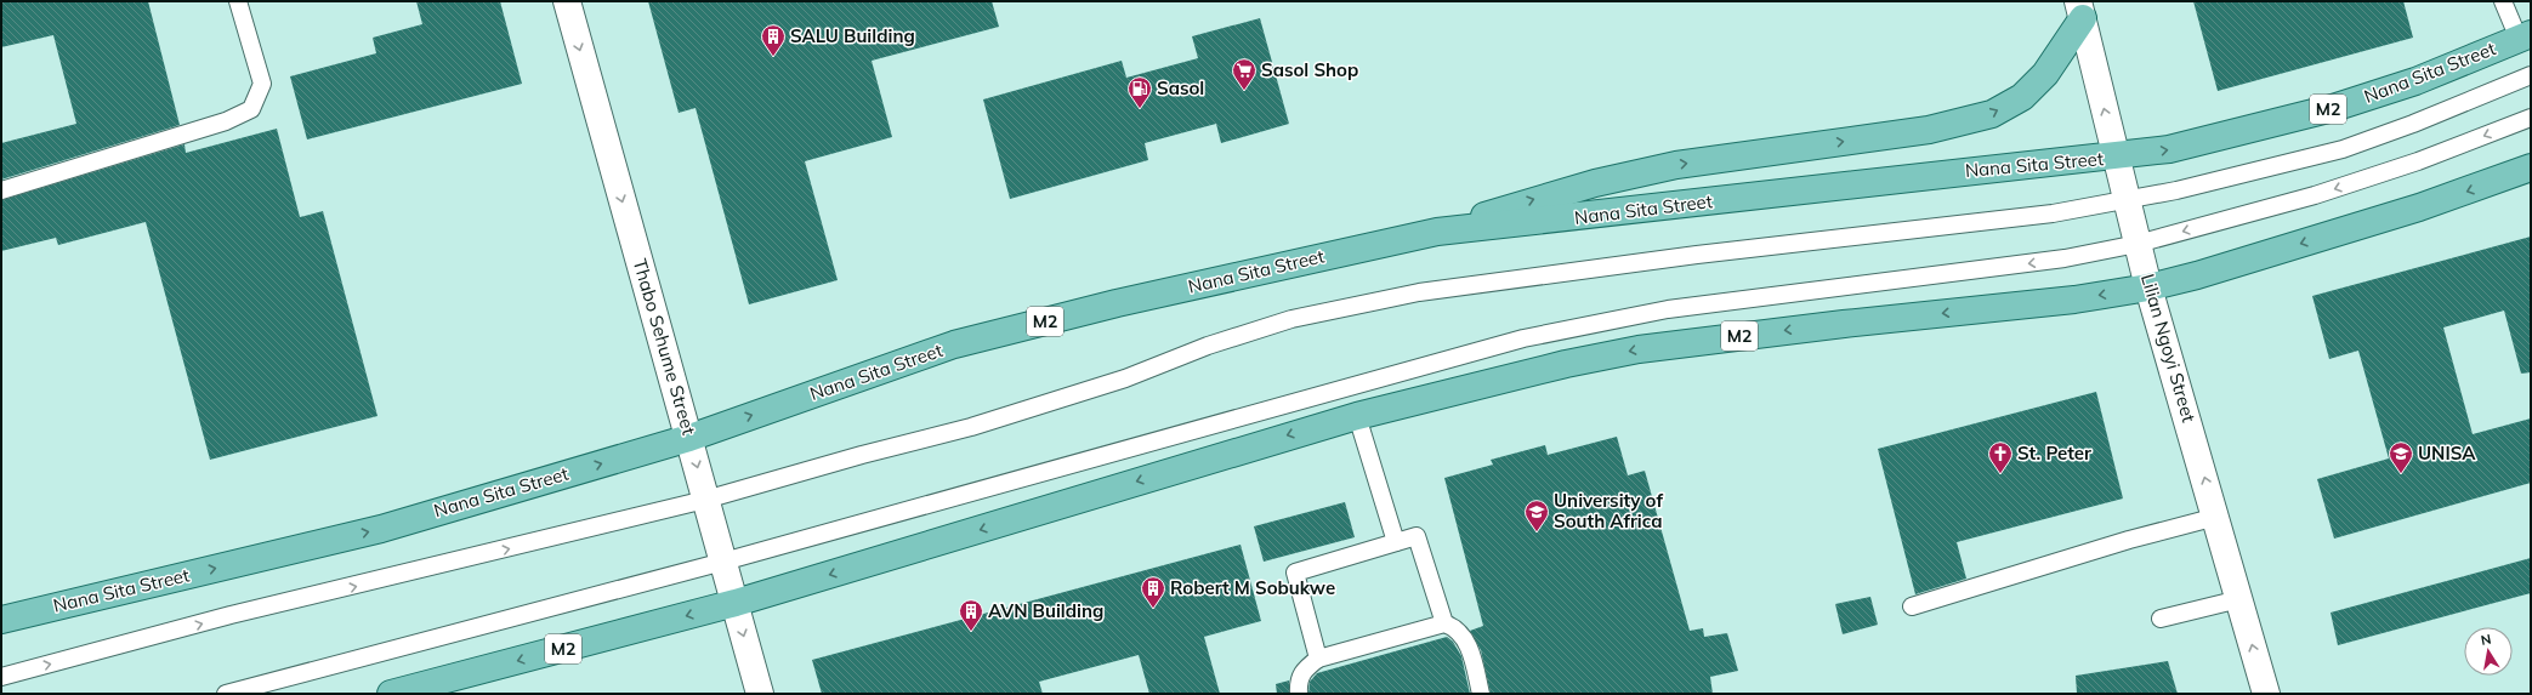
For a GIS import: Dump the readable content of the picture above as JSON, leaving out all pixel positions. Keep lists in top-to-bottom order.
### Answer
{
  "streets": {
    "main road": [
      "Nana Sita Street",
      "M2",
      "Thabo Sehume Street",
      "Lilian Ngoyi Street"
    ]
  },
  "crossings": [
    ["Nana Sita Street", "Thabo Sehume Street"],
    ["Nana Sita Street", "Lilian Ngoyi Street"],
    ["M2", "Thabo Sehume Street"],
    ["M2", "Lilian Ngoyi Street"]
  ],
  "one_way": ["Thabo Sehume Street", "Lilian Ngoyi Street"],
  "places": {
    "building": ["SALU Building", "Robert M Sobukwe", "AVN Building"],
    "supermarket": ["Sasol Shop"],
    "fuel station": ["Sasol"],
    "church": ["St. Peter"],
    "school or university": ["UNISA", "University of South Africa"]
  },
  "north": "top"
}
